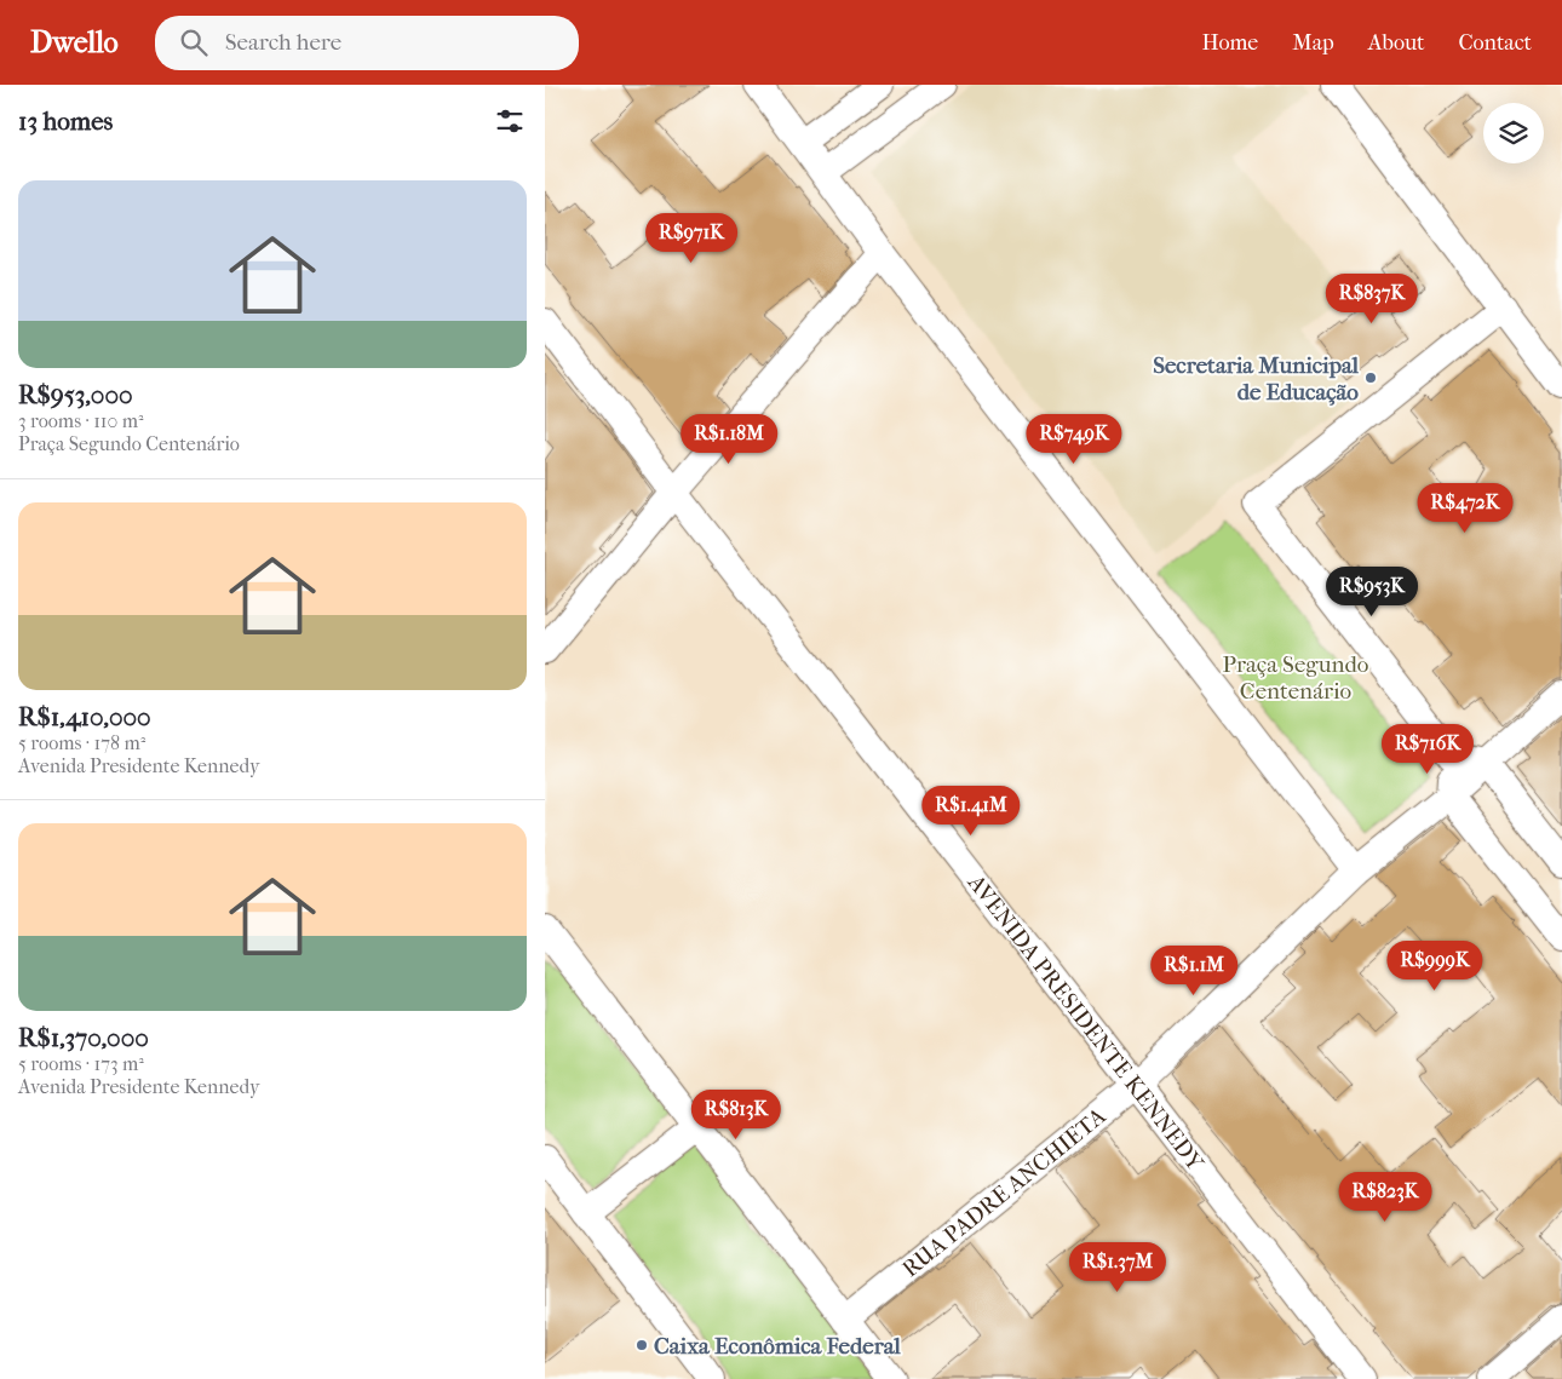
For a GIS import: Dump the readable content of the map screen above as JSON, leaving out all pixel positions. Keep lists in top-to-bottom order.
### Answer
{
  "streets": {
    "street": ["AVENIDA PRESIDENTE KENNEDY", "RUA PADRE ANCHIETA"]
  },
  "crossings": [
    ["AVENIDA PRESIDENTE KENNEDY", "RUA PADRE ANCHIETA"]
  ],
  "parks": ["Praça Segundo Centenário"],
  "places": ["Secretaria Municipal de Educação", "Caixa Econômica Federal"],
  "page": {
    "header": "Dwello",
    "search": "Search here",
    "nav": [
      "Home",
      "Map",
      "About",
      "Contact"
    ],
    "heading": "13 homes",
    "list": [
      {
        "name": "R$953,000",
        "note": "3 rooms · 110 m² · Praça Segundo Centenário"
      },
      {
        "name": "R$1,410,000",
        "note": "5 rooms · 178 m² · Avenida Presidente Kennedy"
      },
      {
        "name": "R$1,370,000",
        "note": "5 rooms · 173 m² · Avenida Presidente Kennedy"
      }
    ],
    "price": [
      "R$971K",
      "R$837K",
      "R$1.18M",
      "R$749K",
      "R$472K",
      "R$953K",
      "R$716K",
      "R$1.41M",
      "R$999K",
      "R$1.1M",
      "R$813K",
      "R$823K",
      "R$1.37M"
    ]
  }
}
